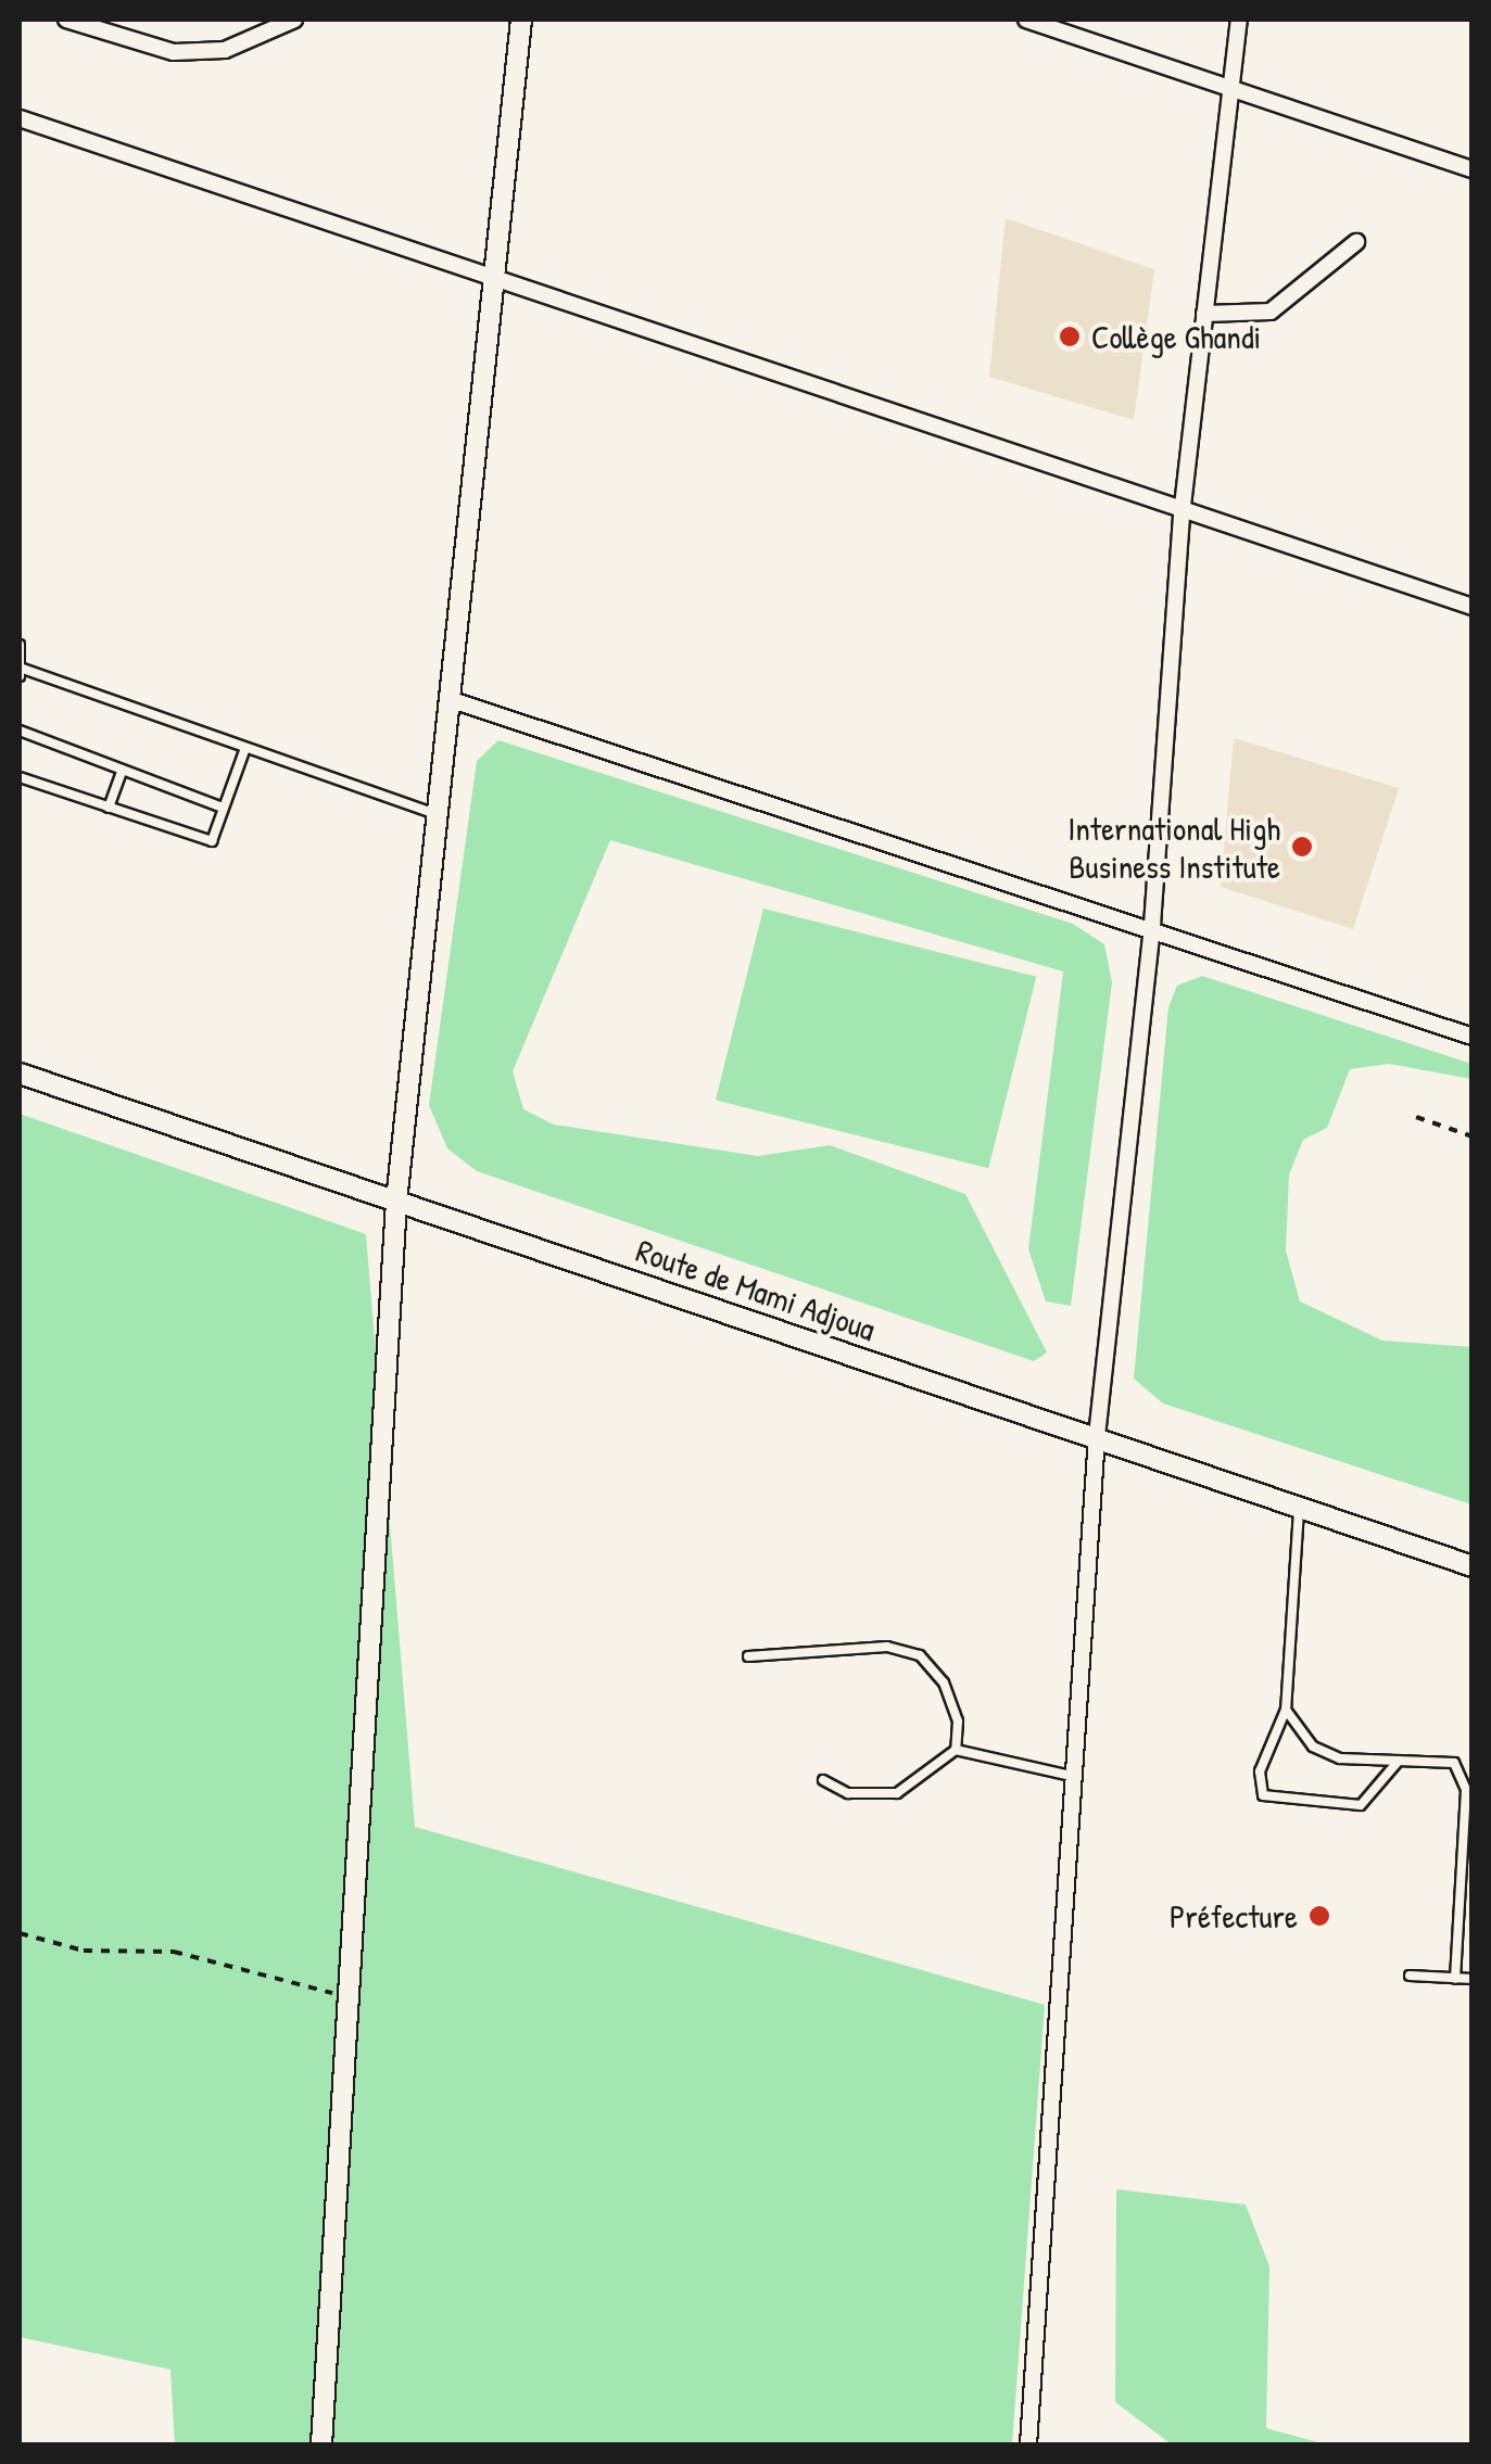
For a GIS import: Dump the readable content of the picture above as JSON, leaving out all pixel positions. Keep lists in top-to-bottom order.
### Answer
{
  "streets": {
    "street": ["Route de Mami Adjoua"]
  },
  "places": ["Collège Ghandi", "International High Business Institute", "Préfecture"]
}
